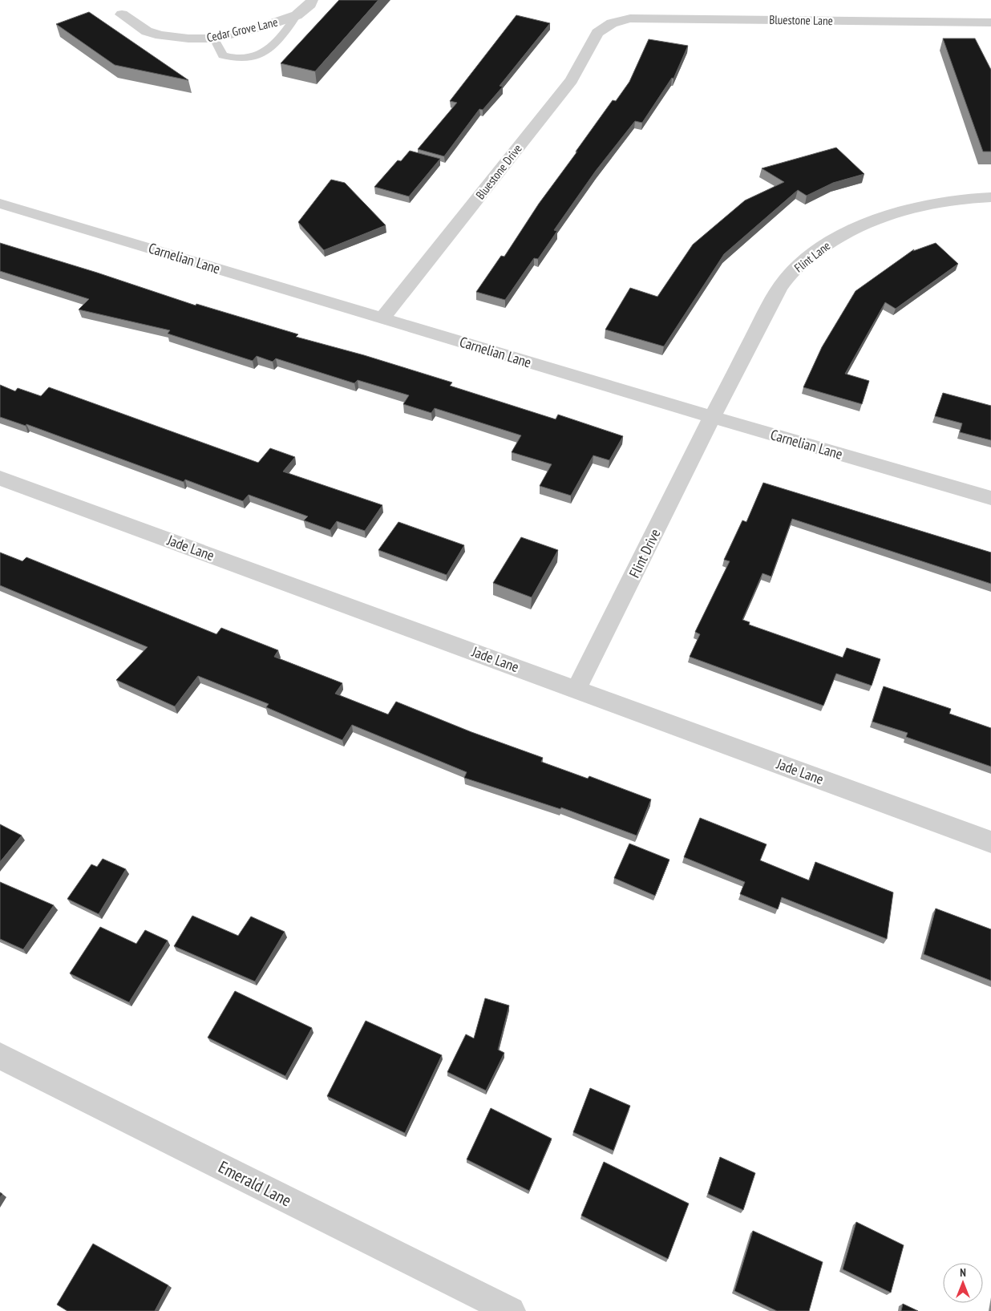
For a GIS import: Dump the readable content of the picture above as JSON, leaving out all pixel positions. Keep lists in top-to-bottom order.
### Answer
{
  "streets": {
    "street": [
      "Bluestone Lane",
      "Cedar Grove Lane",
      "Bluestone Drive",
      "Flint Lane",
      "Carnelian Lane",
      "Jade Lane",
      "Flint Drive",
      "Emerald Lane"
    ]
  },
  "crossings": [
    ["Bluestone Lane", "Bluestone Drive"],
    ["Bluestone Drive", "Carnelian Lane"],
    ["Flint Lane", "Carnelian Lane"],
    ["Flint Lane", "Flint Drive"],
    ["Carnelian Lane", "Flint Drive"],
    ["Jade Lane", "Flint Drive"]
  ],
  "north": "top"
}
